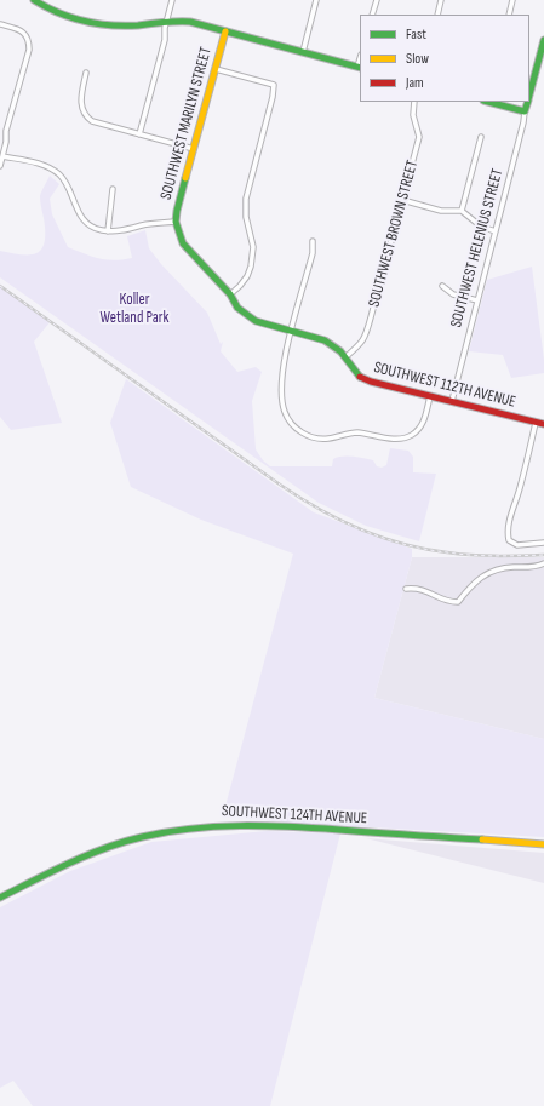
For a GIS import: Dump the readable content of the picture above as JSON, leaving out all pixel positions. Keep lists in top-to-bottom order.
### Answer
{
  "streets": {
    "street": [
      "SOUTHWEST MARILYN STREET",
      "SOUTHWEST BROWN STREET",
      "SOUTHWEST HELENIUS STREET",
      "SOUTHWEST 112TH AVENUE",
      "SOUTHWEST 124TH AVENUE"
    ]
  },
  "crossings": [
    ["SOUTHWEST MARILYN STREET", "SOUTHWEST 112TH AVENUE"],
    ["SOUTHWEST BROWN STREET", "SOUTHWEST 112TH AVENUE"],
    ["SOUTHWEST HELENIUS STREET", "SOUTHWEST 112TH AVENUE"]
  ],
  "parks": ["Koller Wetland Park"],
  "legend": ["Fast", "Slow", "Jam"]
}
